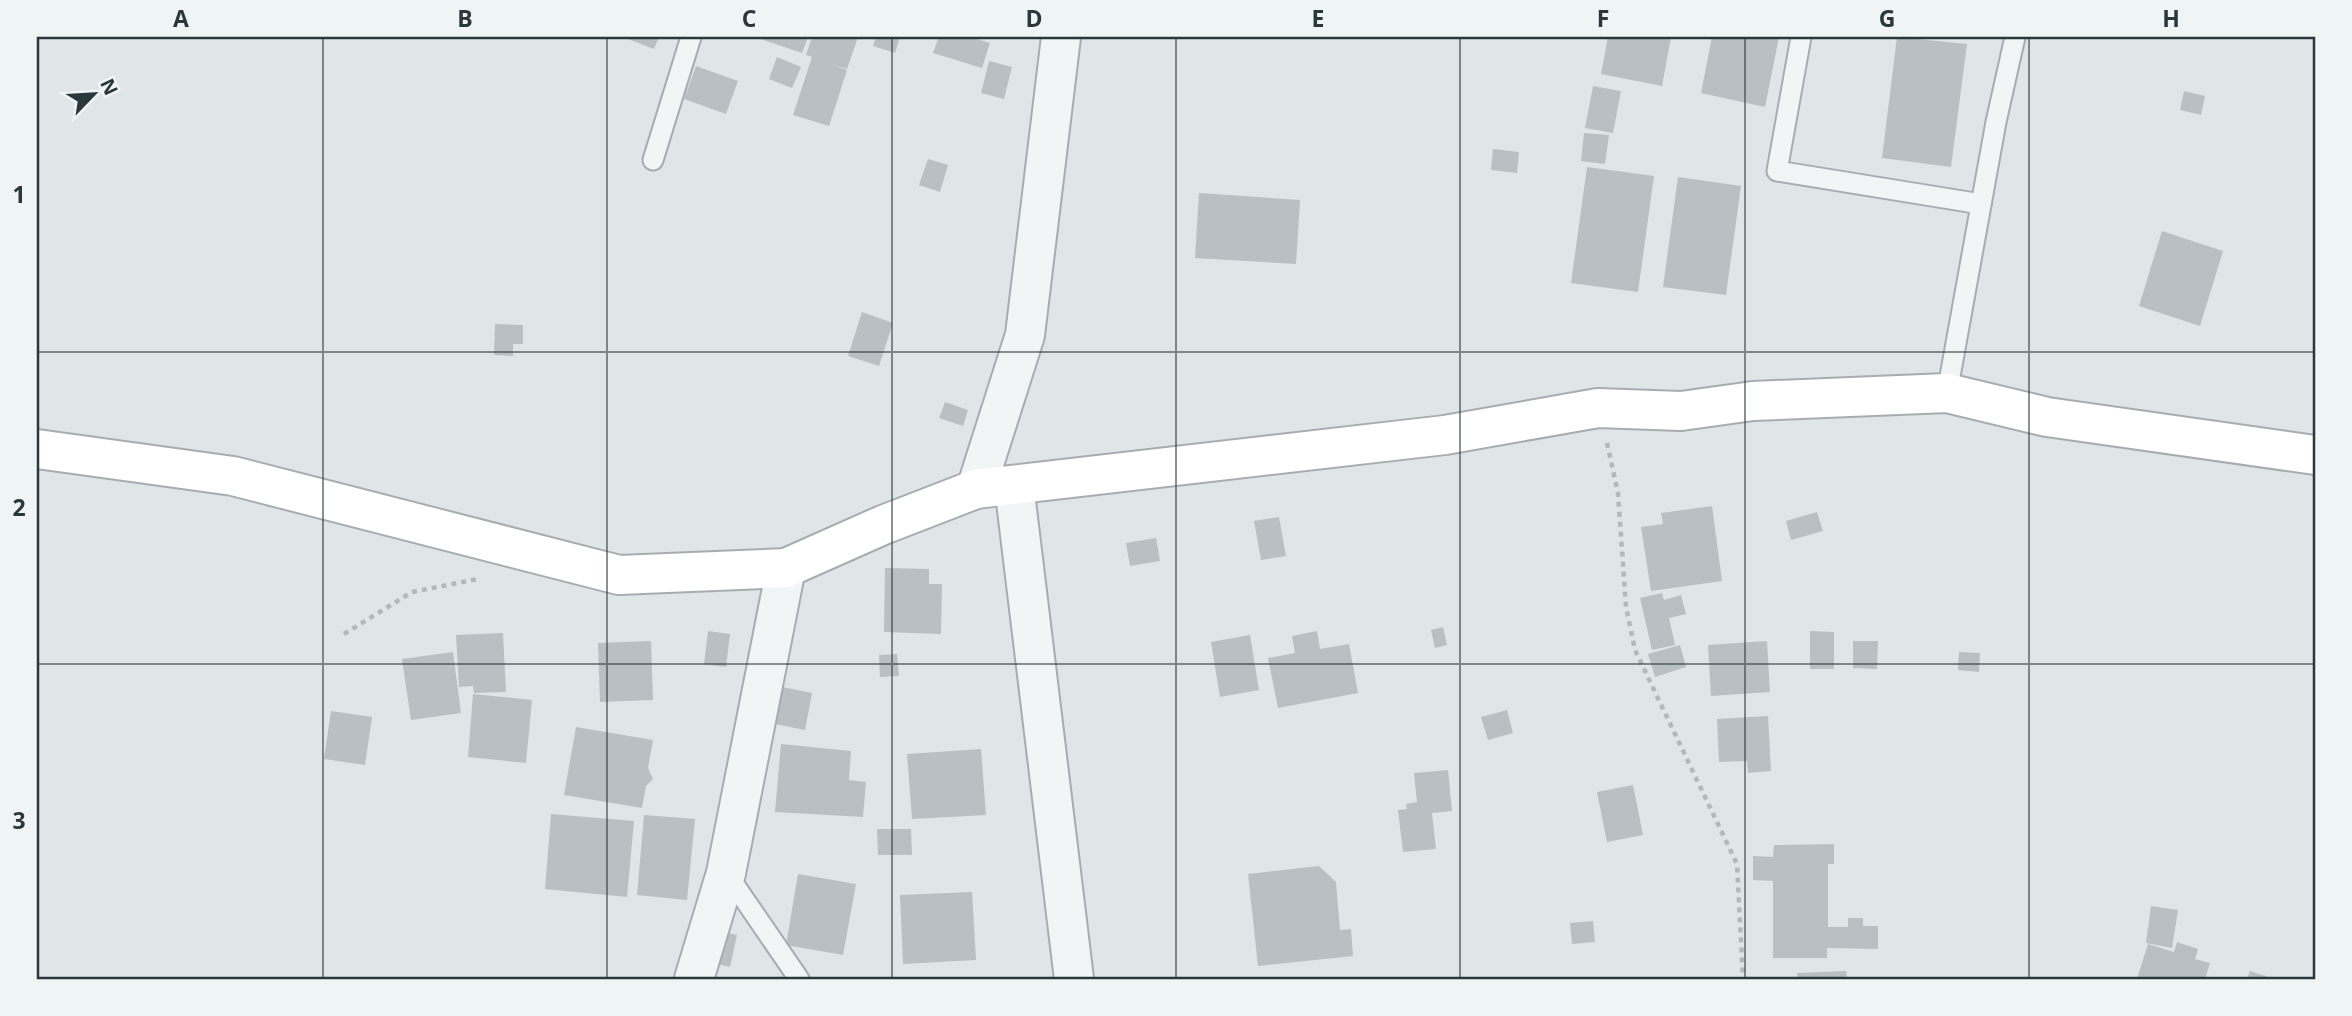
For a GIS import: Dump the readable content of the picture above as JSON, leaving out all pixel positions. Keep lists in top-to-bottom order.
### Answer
{
  "north": "top right",
  "grid": {
    "columns": [
      "A",
      "B",
      "C",
      "D",
      "E",
      "F",
      "G",
      "H"
    ],
    "rows": ["1", "2", "3"]
  }
}
